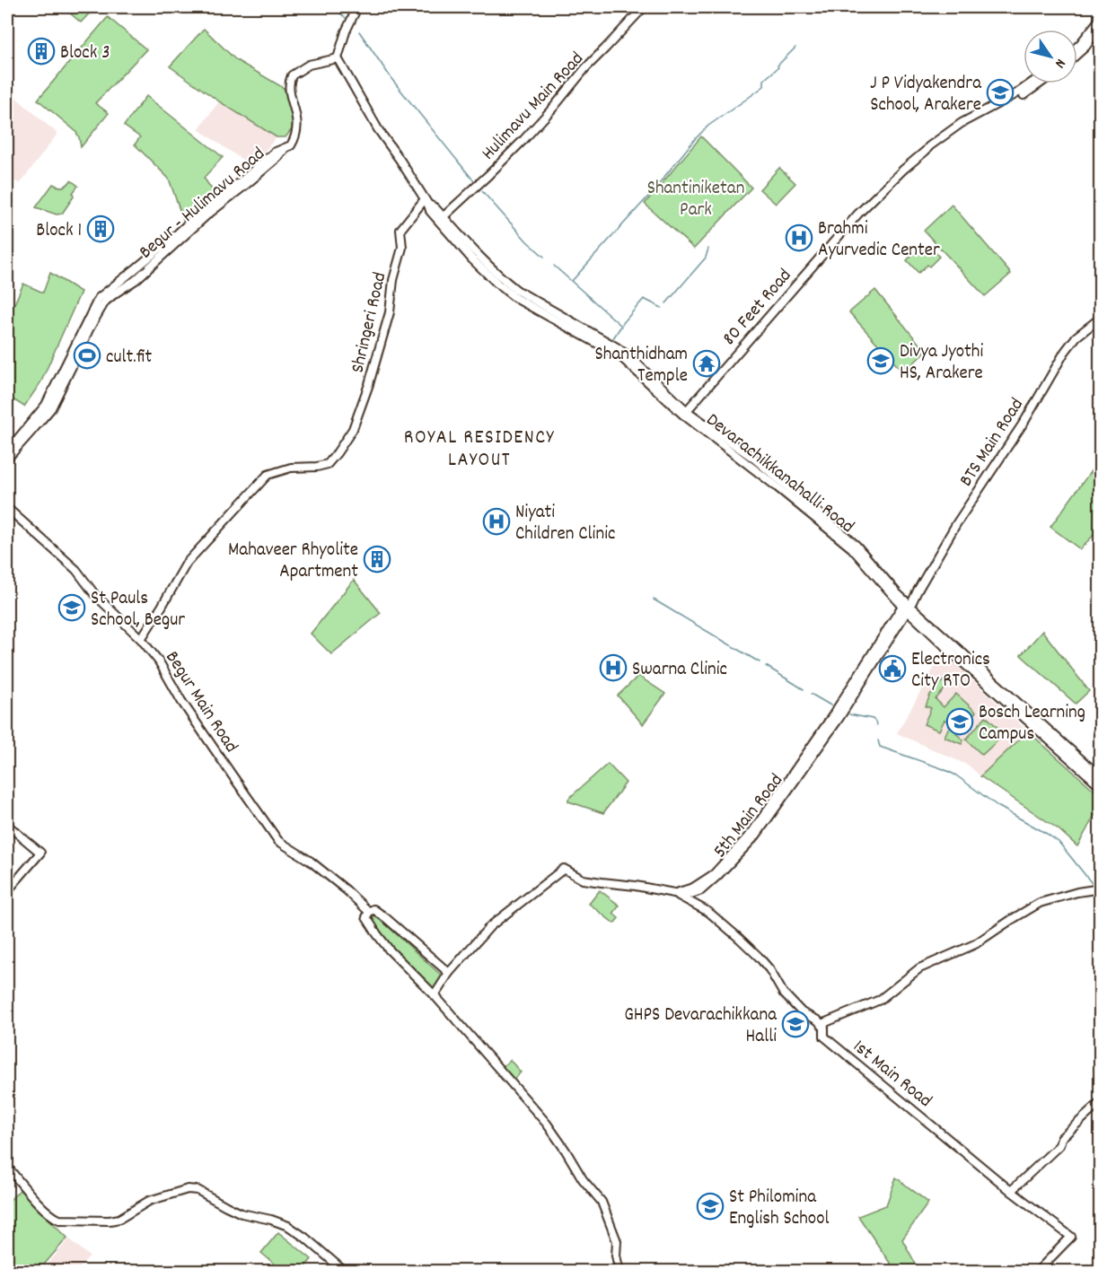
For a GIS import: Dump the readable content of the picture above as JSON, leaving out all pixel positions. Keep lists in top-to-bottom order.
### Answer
{
  "streets": {
    "street": [
      "Hulimavu Main Road",
      "Begur - Hulimavu Road",
      "80 Feet Road",
      "Shringeri Road",
      "BTS Main Road",
      "Devarachikkanahalli Road",
      "Begur Main Road",
      "5th Main Road",
      "1st Main Road"
    ]
  },
  "crossings": [
    ["Hulimavu Main Road", "Devarachikkanahalli Road"],
    ["80 Feet Road", "Devarachikkanahalli Road"],
    ["Shringeri Road", "Devarachikkanahalli Road"],
    ["Shringeri Road", "Begur Main Road"],
    ["BTS Main Road", "Devarachikkanahalli Road"],
    ["BTS Main Road", "5th Main Road"],
    ["Devarachikkanahalli Road", "5th Main Road"],
    ["5th Main Road", "1st Main Road"]
  ],
  "districts": ["ROYAL RESIDENCY LAYOUT"],
  "parks": ["Shantiniketan Park"],
  "places": {
    "building": ["Block 3", "Block 1", "Mahaveer Rhyolite Apartment"],
    "school or university": [
      "J P Vidyakendra School, Arakere",
      "Divya Jyothi HS, Arakere",
      "St Pauls School, Begur",
      "Bosch Learning Campus",
      "GHPS Devarachikkana Halli",
      "St Philomina English School"
    ],
    "hospital": ["Brahmi Ayurvedic Center", "Niyati Children Clinic", "Swarna Clinic"],
    "sports": ["cult.fit"],
    "temple": ["Shanthidham Temple"],
    "public building": ["Electronics City RTO"]
  },
  "north": "bottom right"
}
